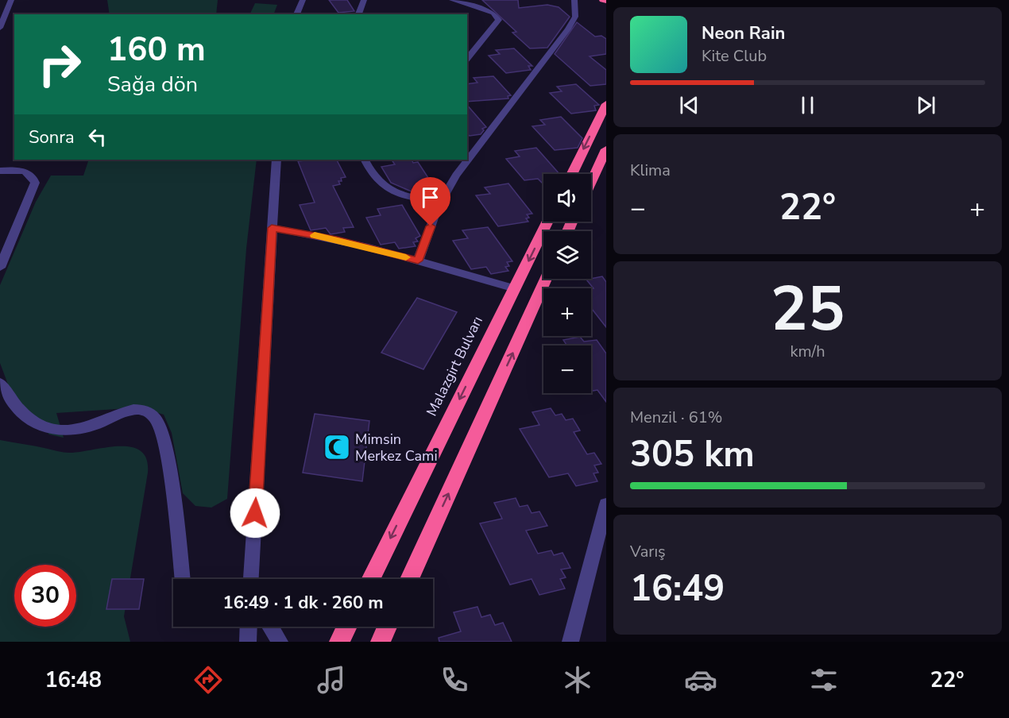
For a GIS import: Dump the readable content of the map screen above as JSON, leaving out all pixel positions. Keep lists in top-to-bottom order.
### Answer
{
  "streets": {
    "highway": ["Malazgirt Bulvarı"]
  },
  "places": {
    "mosque": ["Mimsin Merkez Cami"]
  },
  "page": {
    "turn": ["160 m", "Sağa dön"],
    "song": ["Neon Rain", "Kite Club"],
    "then": "Sonra",
    "tile": [
      "Klima",
      ["25", "km/h"],
      ["Menzil · 61%", "305 km"],
      ["Varış", "16:49"]
    ],
    "map_buttons": ["+", "−"],
    "heat": ["−", "22°", "+"],
    "limit": "30",
    "trip": "16:49 · 1 dk · 260 m",
    "tabs": ["16:48", "22°"]
  }
}
